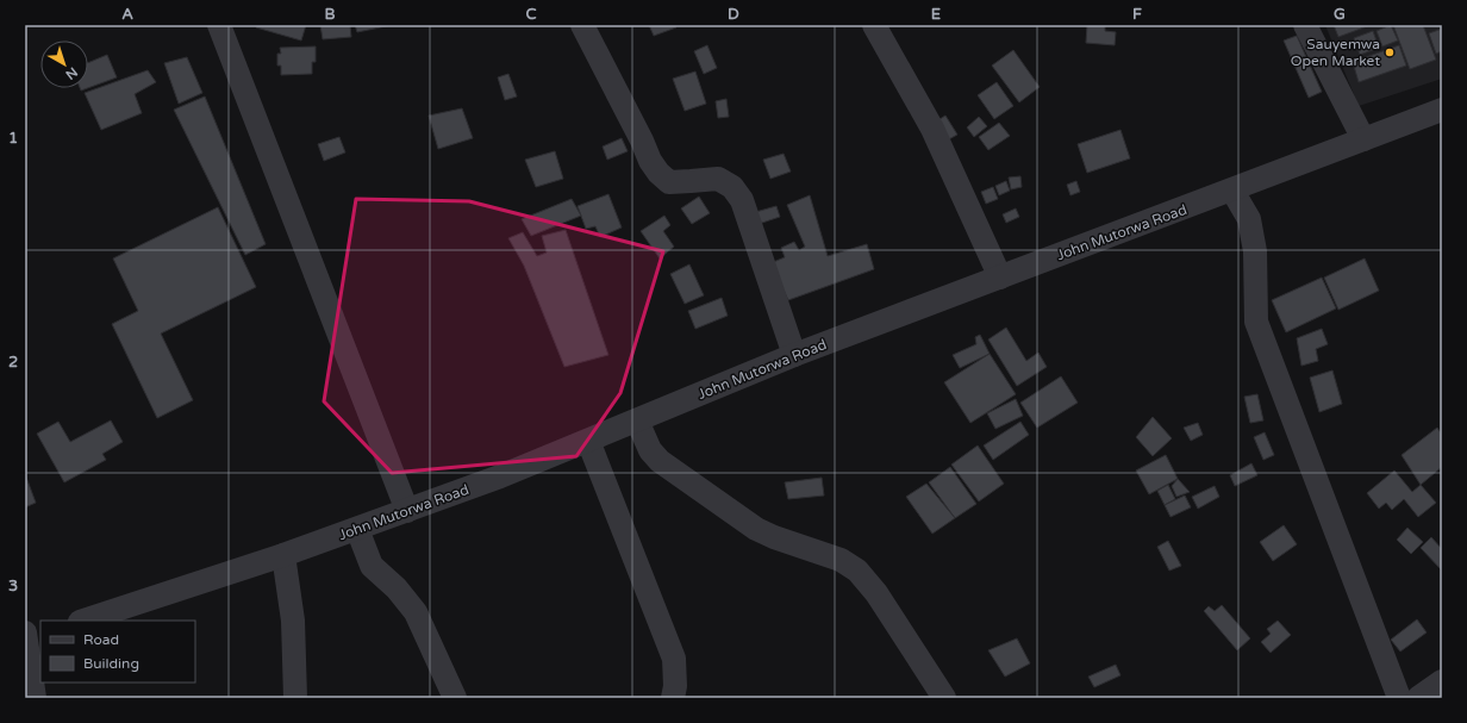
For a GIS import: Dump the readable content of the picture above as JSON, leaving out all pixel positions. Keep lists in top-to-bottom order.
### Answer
{
  "streets": {
    "street": ["John Mutorwa Road"]
  },
  "places": ["Sauyemwa Open Market"],
  "legend": ["Road", "Building"],
  "north": "bottom right",
  "grid": {
    "columns": [
      "A",
      "B",
      "C",
      "D",
      "E",
      "F",
      "G"
    ],
    "rows": ["1", "2", "3"]
  }
}
